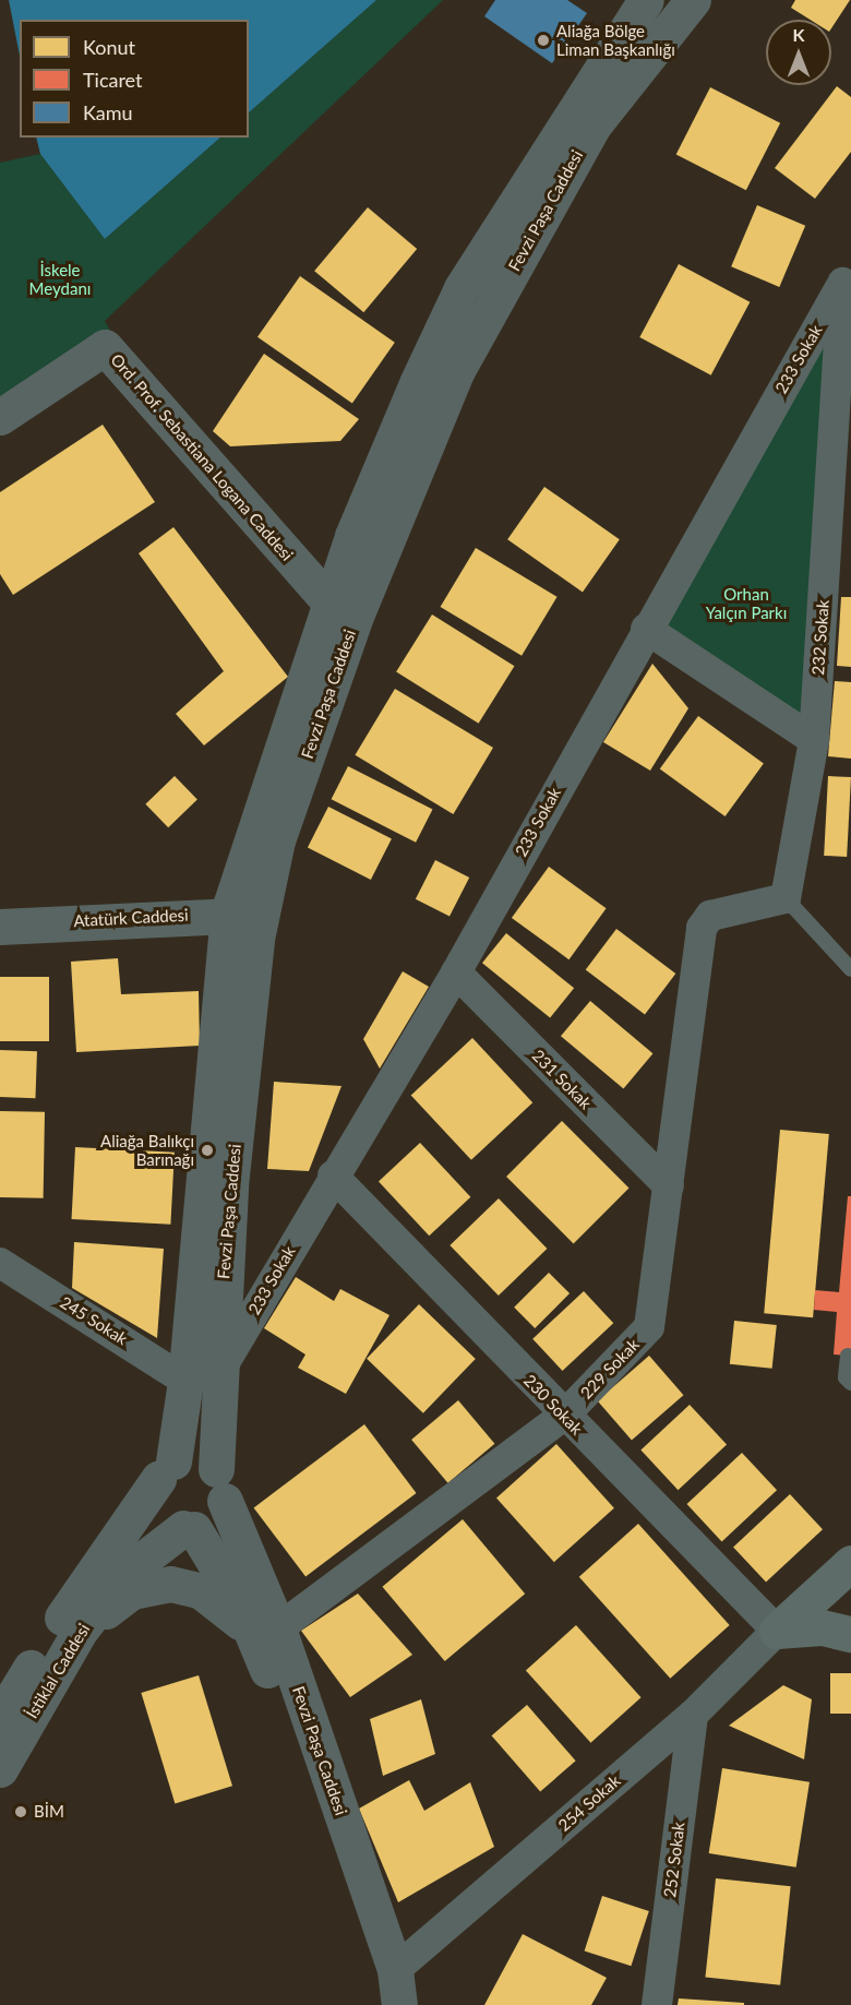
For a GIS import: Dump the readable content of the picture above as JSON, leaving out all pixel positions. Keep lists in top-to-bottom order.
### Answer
{
  "streets": {
    "street": [
      "Fevzi Paşa Caddesi",
      "233 Sokak",
      "Ord. Prof. Sebastiana Logana Caddesi",
      "232 Sokak",
      "Atatürk Caddesi",
      "231 Sokak",
      "245 Sokak",
      "229 Sokak",
      "230 Sokak",
      "İstiklal Caddesi",
      "254 Sokak",
      "252 Sokak"
    ]
  },
  "crossings": [
    ["Fevzi Paşa Caddesi", "233 Sokak"],
    ["Fevzi Paşa Caddesi", "Ord. Prof. Sebastiana Logana Caddesi"],
    ["Fevzi Paşa Caddesi", "Atatürk Caddesi"],
    ["Fevzi Paşa Caddesi", "245 Sokak"],
    ["Fevzi Paşa Caddesi", "229 Sokak"],
    ["Fevzi Paşa Caddesi", "İstiklal Caddesi"],
    ["Fevzi Paşa Caddesi", "254 Sokak"],
    ["233 Sokak", "232 Sokak"],
    ["233 Sokak", "231 Sokak"],
    ["233 Sokak", "245 Sokak"],
    ["233 Sokak", "230 Sokak"],
    ["232 Sokak", "229 Sokak"],
    ["231 Sokak", "229 Sokak"],
    ["229 Sokak", "230 Sokak"],
    ["230 Sokak", "254 Sokak"],
    ["254 Sokak", "252 Sokak"]
  ],
  "parks": ["İskele Meydanı", "Orhan Yalçın Parkı"],
  "places": ["Aliağa Bölge Liman Başkanlığı", "Aliağa Balıkçı Barınağı", "BİM"],
  "legend": ["Konut", "Ticaret", "Kamu"],
  "north": "top"
}
